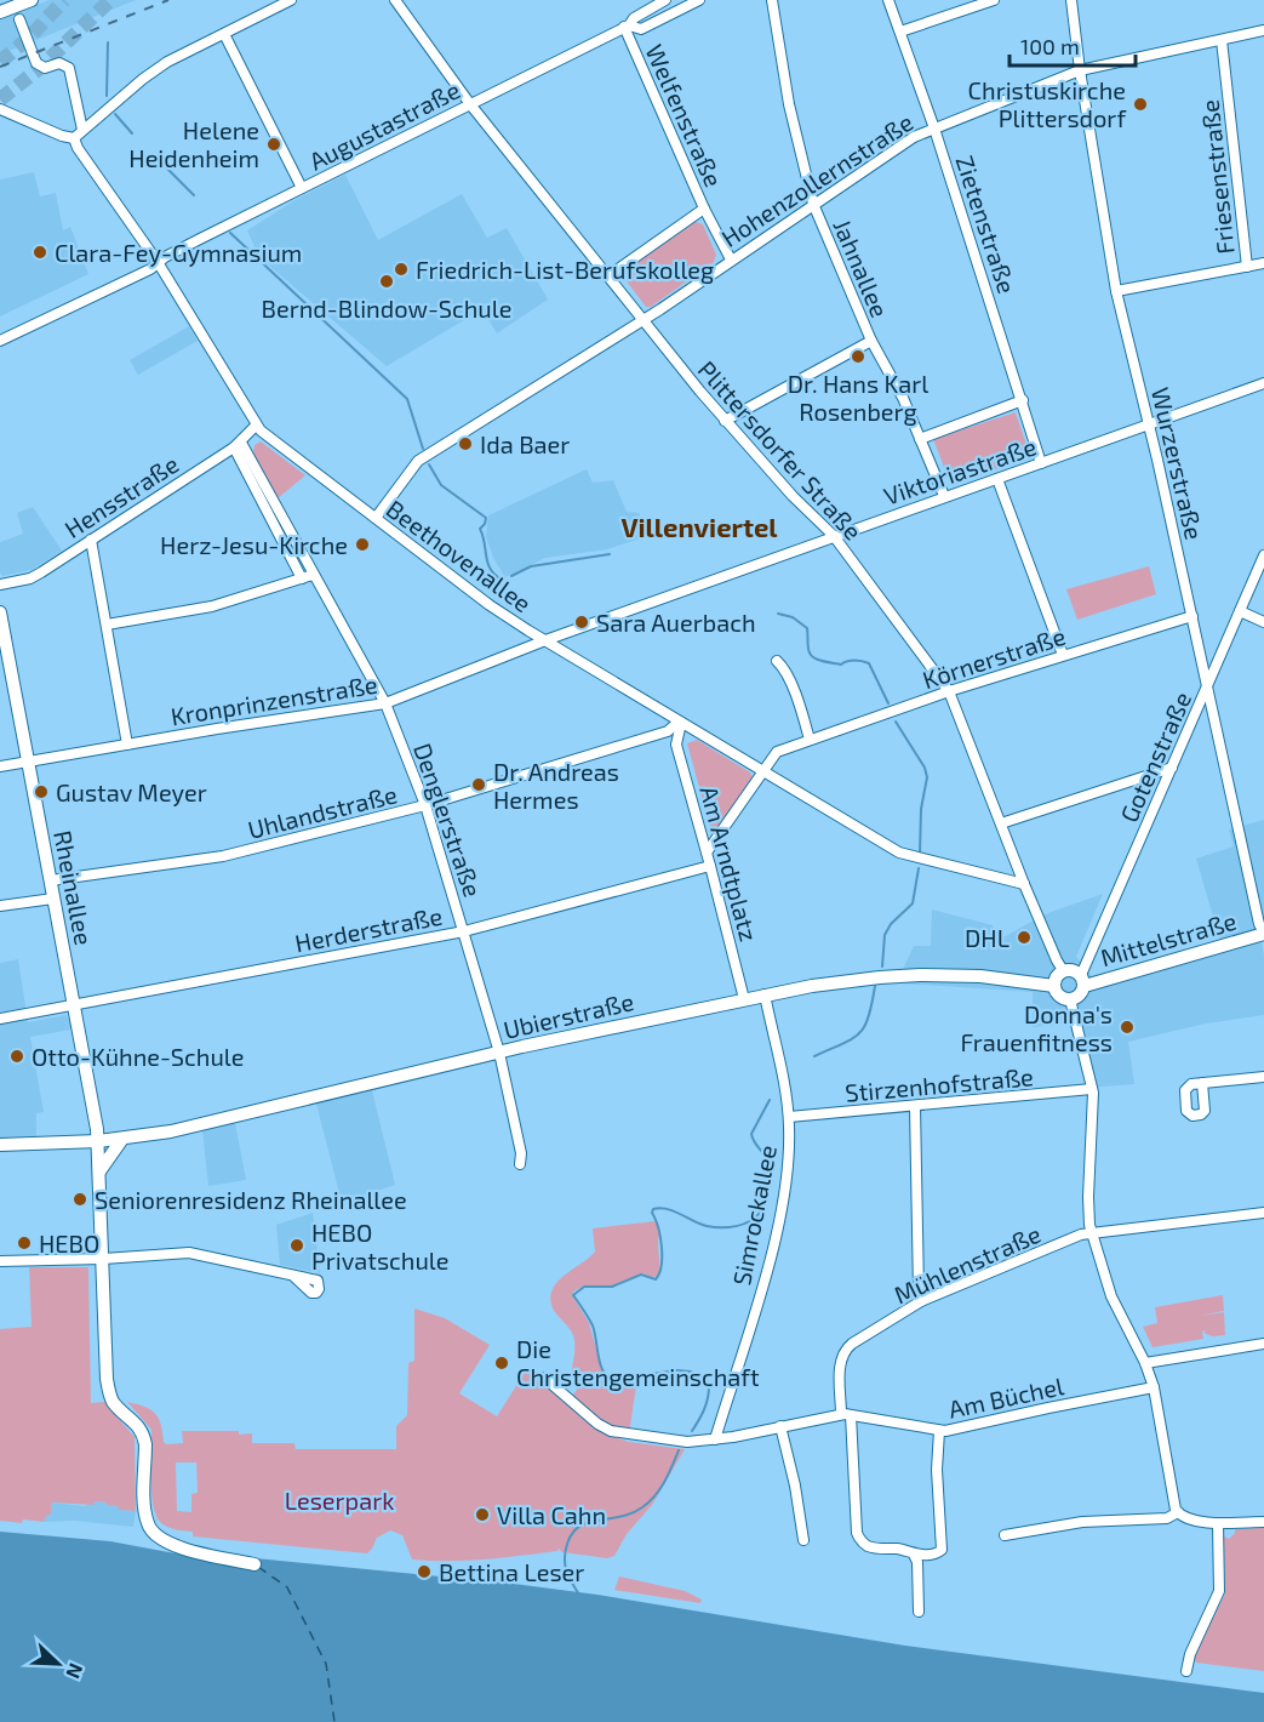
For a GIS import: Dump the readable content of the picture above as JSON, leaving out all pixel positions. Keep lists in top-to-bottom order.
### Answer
{
  "streets": {
    "main road": ["Rheinallee", "Mittelstraße", "Ubierstraße"],
    "street": [
      "Welfenstraße",
      "Augustastraße",
      "Friesenstraße",
      "Hohenzollernstraße",
      "Zietenstraße",
      "Jahnallee",
      "Plittersdorfer Straße",
      "Wurzerstraße",
      "Viktoriastraße",
      "Hensstraße",
      "Beethovenallee",
      "Körnerstraße",
      "Kronprinzenstraße",
      "Gotenstraße",
      "Uhlandstraße",
      "Denglerstraße",
      "Am Arndtplatz",
      "Herderstraße",
      "Stirzenhofstraße",
      "Simrockallee",
      "Mühlenstraße",
      "Am Büchel"
    ]
  },
  "crossings": [
    ["Welfenstraße", "Augustastraße"],
    ["Welfenstraße", "Hohenzollernstraße"],
    ["Augustastraße", "Plittersdorfer Straße"],
    ["Augustastraße", "Beethovenallee"],
    ["Friesenstraße", "Hohenzollernstraße"],
    ["Hohenzollernstraße", "Zietenstraße"],
    ["Hohenzollernstraße", "Jahnallee"],
    ["Hohenzollernstraße", "Plittersdorfer Straße"],
    ["Hohenzollernstraße", "Wurzerstraße"],
    ["Hohenzollernstraße", "Beethovenallee"],
    ["Zietenstraße", "Viktoriastraße"],
    ["Jahnallee", "Viktoriastraße"],
    ["Plittersdorfer Straße", "Viktoriastraße"],
    ["Plittersdorfer Straße", "Beethovenallee"],
    ["Plittersdorfer Straße", "Körnerstraße"],
    ["Plittersdorfer Straße", "Gotenstraße"],
    ["Plittersdorfer Straße", "Mittelstraße"],
    ["Plittersdorfer Straße", "Ubierstraße"],
    ["Wurzerstraße", "Viktoriastraße"],
    ["Wurzerstraße", "Körnerstraße"],
    ["Wurzerstraße", "Gotenstraße"],
    ["Wurzerstraße", "Mittelstraße"],
    ["Viktoriastraße", "Beethovenallee"],
    ["Viktoriastraße", "Kronprinzenstraße"],
    ["Hensstraße", "Beethovenallee"],
    ["Hensstraße", "Denglerstraße"],
    ["Beethovenallee", "Körnerstraße"],
    ["Beethovenallee", "Kronprinzenstraße"],
    ["Beethovenallee", "Uhlandstraße"],
    ["Körnerstraße", "Am Arndtplatz"],
    ["Kronprinzenstraße", "Denglerstraße"],
    ["Kronprinzenstraße", "Rheinallee"],
    ["Gotenstraße", "Mittelstraße"],
    ["Gotenstraße", "Ubierstraße"],
    ["Uhlandstraße", "Denglerstraße"],
    ["Uhlandstraße", "Am Arndtplatz"],
    ["Uhlandstraße", "Rheinallee"],
    ["Denglerstraße", "Herderstraße"],
    ["Denglerstraße", "Ubierstraße"],
    ["Am Arndtplatz", "Herderstraße"],
    ["Am Arndtplatz", "Ubierstraße"],
    ["Rheinallee", "Herderstraße"],
    ["Rheinallee", "Ubierstraße"],
    ["Mittelstraße", "Ubierstraße"],
    ["Ubierstraße", "Simrockallee"],
    ["Stirzenhofstraße", "Simrockallee"],
    ["Simrockallee", "Am Büchel"],
    ["Mühlenstraße", "Am Büchel"]
  ],
  "districts": ["Villenviertel"],
  "parks": ["Leserpark"],
  "places": [
    "Christuskirche Plittersdorf",
    "Helene Heidenheim",
    "Clara-Fey-Gymnasium",
    "Friedrich-List-Berufskolleg",
    "Bernd-Blindow-Schule",
    "Dr. Hans Karl Rosenberg",
    "Ida Baer",
    "Herz-Jesu-Kirche",
    "Sara Auerbach",
    "Dr. Andreas Hermes",
    "Gustav Meyer",
    "DHL",
    "Donna's Frauenfitness",
    "Otto-Kühne-Schule",
    "Seniorenresidenz Rheinallee",
    "HEBO",
    "HEBO Privatschule",
    "Die Christengemeinschaft",
    "Villa Cahn",
    "Bettina Leser"
  ],
  "scale_bar": "100 m",
  "north": "bottom right"
}
